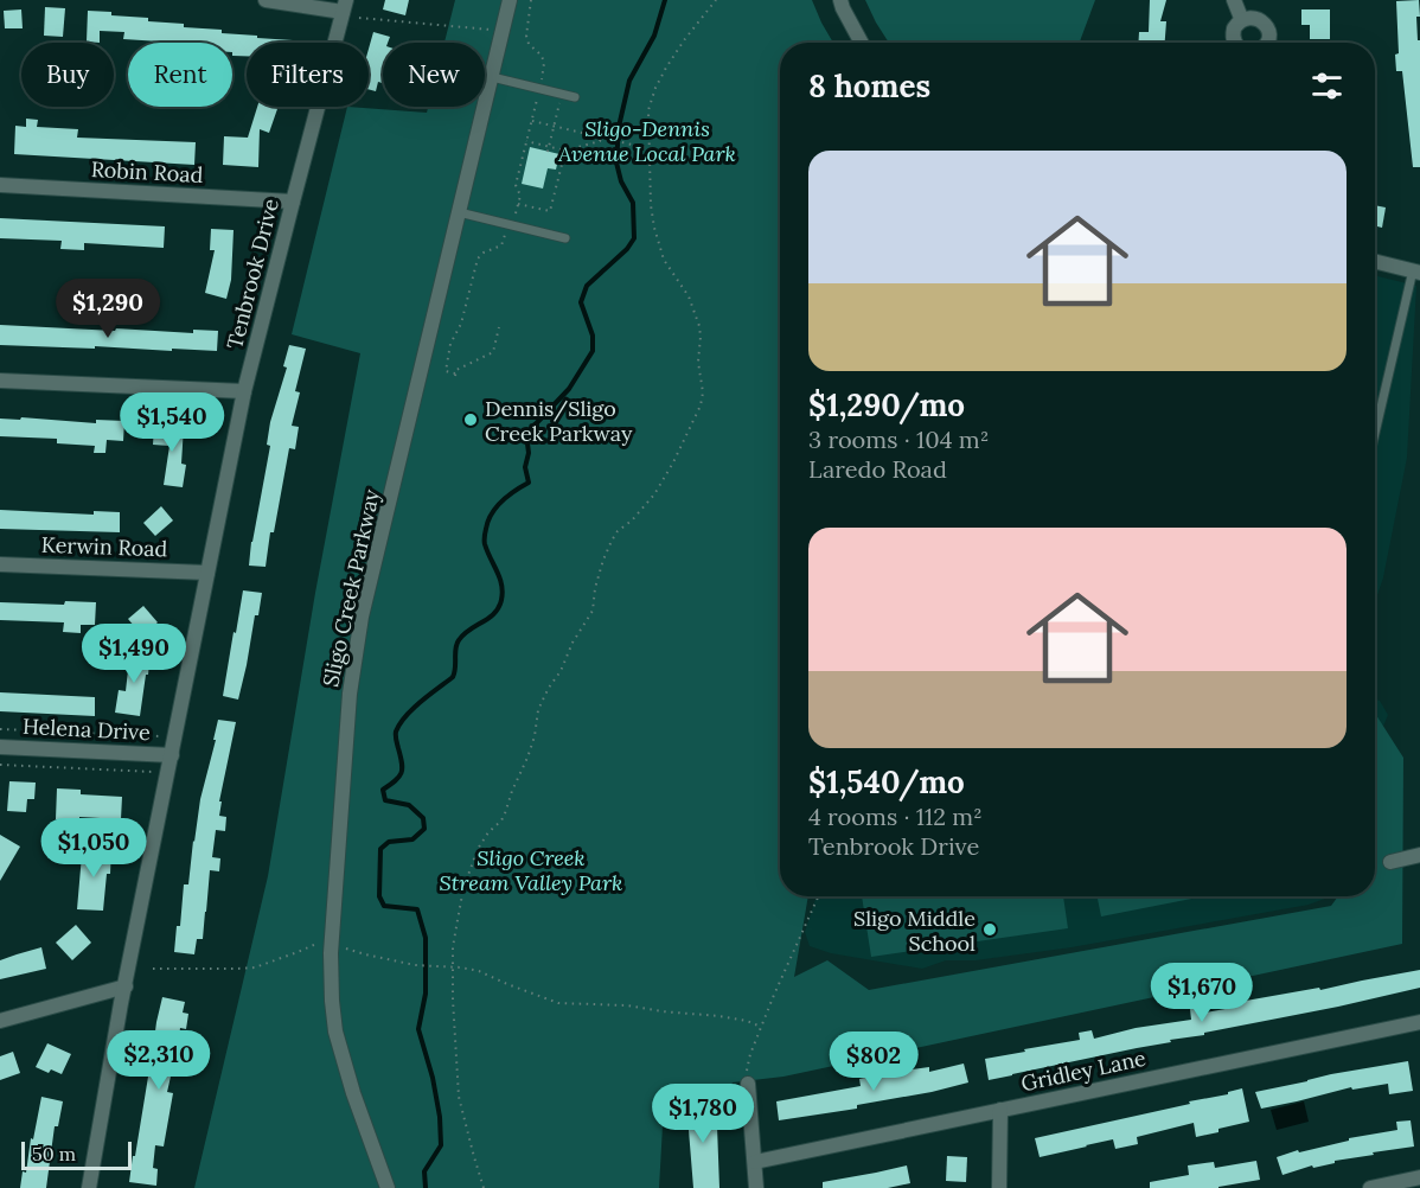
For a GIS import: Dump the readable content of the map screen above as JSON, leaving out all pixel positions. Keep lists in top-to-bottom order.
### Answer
{
  "streets": {
    "street": [
      "Robin Road",
      "Tenbrook Drive",
      "Kerwin Road",
      "Sligo Creek Parkway",
      "Helena Drive",
      "Gridley Lane"
    ]
  },
  "crossings": [
    ["Robin Road", "Tenbrook Drive"],
    ["Tenbrook Drive", "Kerwin Road"],
    ["Tenbrook Drive", "Helena Drive"]
  ],
  "parks": ["Sligo-Dennis Avenue Local Park", "Sligo Creek Stream Valley Park"],
  "places": ["Dennis/Sligo Creek Parkway", "Sligo Middle School"],
  "scale_bar": "50 m",
  "page": {
    "chip": [
      "Buy",
      "Rent",
      "Filters",
      "New"
    ],
    "heading": "8 homes",
    "list": [
      {
        "name": "$1,290/mo",
        "note": "3 rooms · 104 m² · Laredo Road"
      },
      {
        "name": "$1,540/mo",
        "note": "4 rooms · 112 m² · Tenbrook Drive"
      }
    ],
    "price": [
      "$1,290",
      "$1,540",
      "$1,490",
      "$1,050",
      "$1,670",
      "$2,310",
      "$802",
      "$1,780"
    ],
    "scale": "50 m"
  }
}
